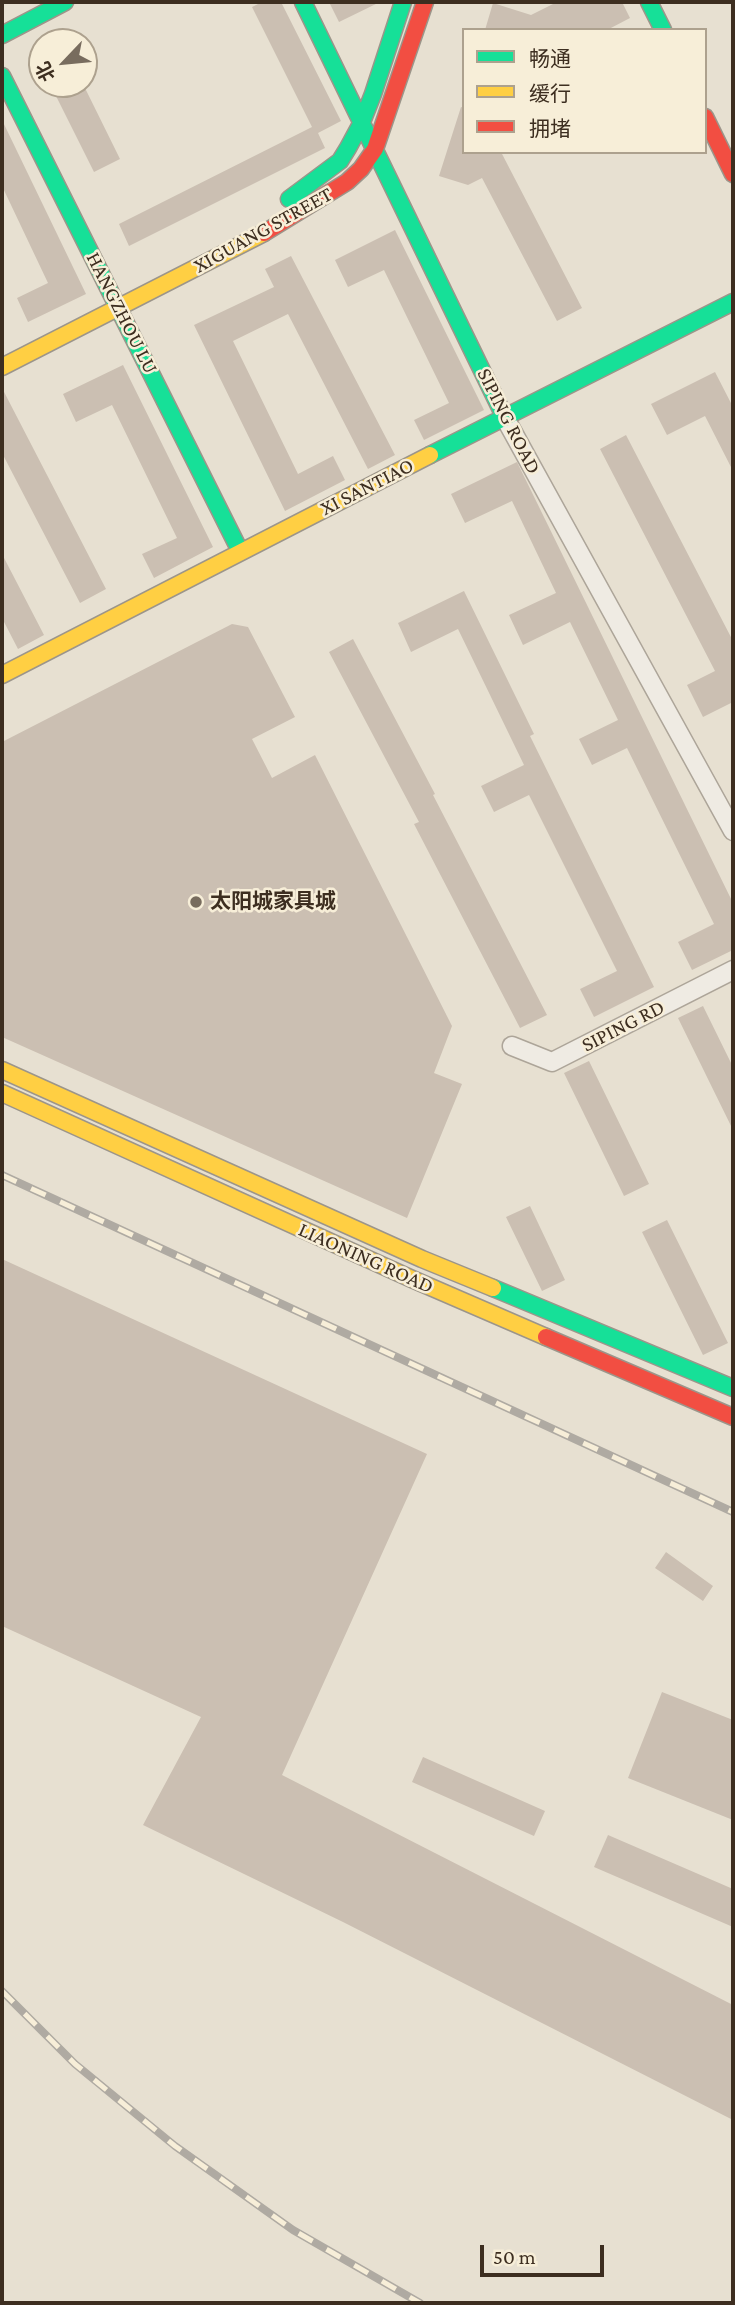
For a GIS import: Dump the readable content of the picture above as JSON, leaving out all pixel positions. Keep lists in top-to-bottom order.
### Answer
{
  "streets": {
    "main road": [
      "XIGUANG STREET",
      "HANGZHOU LU",
      "SIPING ROAD",
      "XI SANTIAO",
      "LIAONING ROAD"
    ],
    "street": ["SIPING RD"]
  },
  "crossings": [
    ["XIGUANG STREET", "HANGZHOU LU"],
    ["XIGUANG STREET", "SIPING ROAD"],
    ["HANGZHOU LU", "XI SANTIAO"],
    ["SIPING ROAD", "XI SANTIAO"]
  ],
  "places": ["太阳城家具城"],
  "legend": ["畅通", "缓行", "拥堵"],
  "scale_bar": "50 m",
  "north": "bottom left"
}
